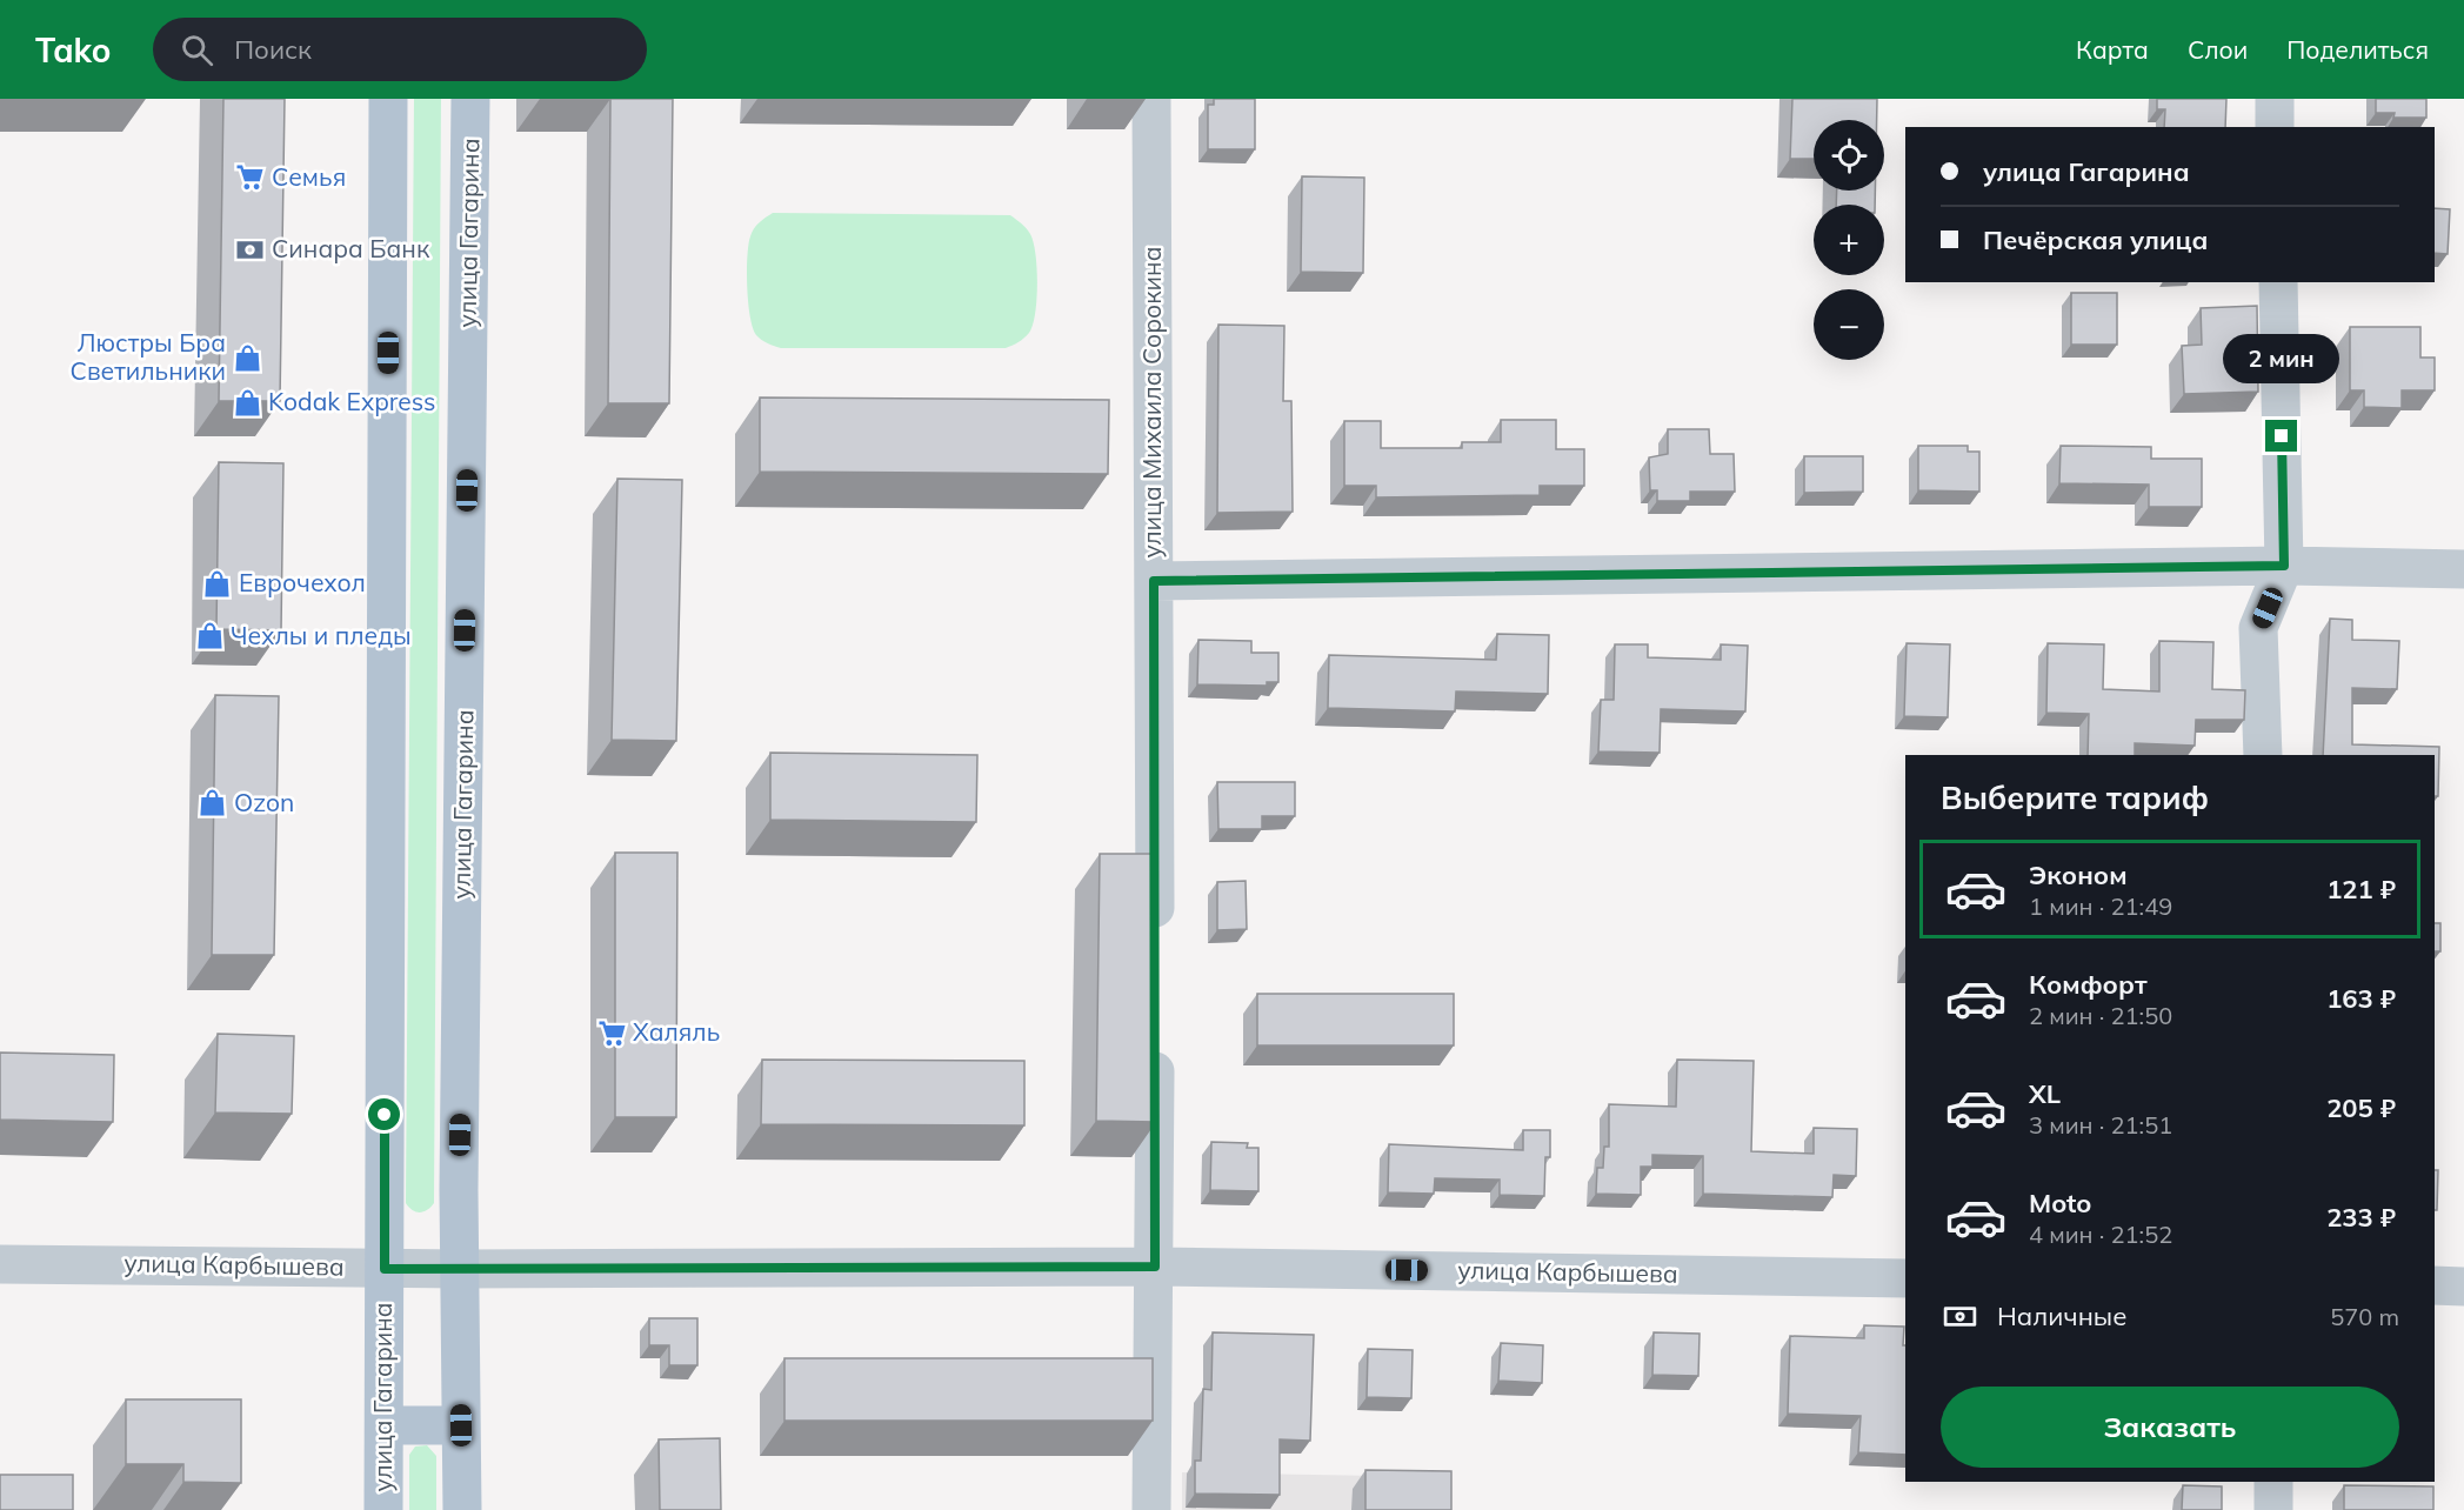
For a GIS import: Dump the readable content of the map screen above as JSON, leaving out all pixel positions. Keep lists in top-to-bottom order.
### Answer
{
  "streets": {
    "main road": ["улица Гагарина"],
    "street": ["улица Михаила Сорокина", "улица Карбышева"]
  },
  "crossings": [
    ["улица Гагарина", "улица Карбышева"]
  ],
  "places": {
    "supermarket": ["Семья", "Халяль"],
    "bank": ["Синара Банк"],
    "shop": [
      "Люстры Бра Светильники",
      "Kodak Express",
      "Еврочехол",
      "Чехлы и пледы",
      "Ozon"
    ]
  },
  "page": {
    "header": "Tako",
    "search": "Поиск",
    "nav": ["Карта", "Слои", "Поделиться"],
    "map_buttons": ["+", "−"],
    "banner": ["улица Гагарина", "Печёрская улица"],
    "bubble": "2 мин",
    "heading": "Выберите тариф",
    "list": [
      {
        "name": "Эконом",
        "note": "1 мин · 21:49",
        "value": "121 ₽"
      },
      {
        "name": "Комфорт",
        "note": "2 мин · 21:50",
        "value": "163 ₽"
      },
      {
        "name": "XL",
        "note": "3 мин · 21:51",
        "value": "205 ₽"
      },
      {
        "name": "Moto",
        "note": "4 мин · 21:52",
        "value": "233 ₽"
      }
    ],
    "pay": ["Наличные", "570 m"],
    "buttons": "Заказать"
  }
}
